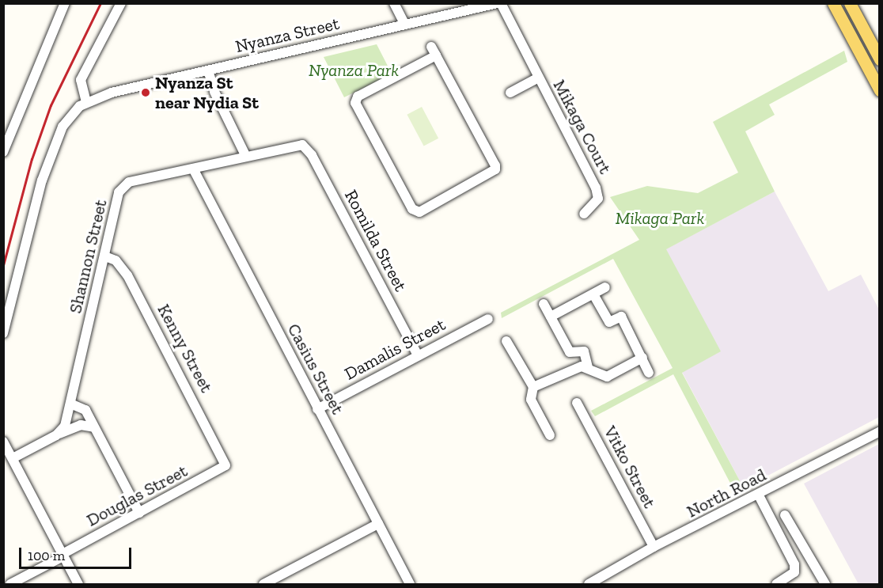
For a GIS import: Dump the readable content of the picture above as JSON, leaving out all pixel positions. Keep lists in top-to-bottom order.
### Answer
{
  "streets": {
    "street": [
      "Nyanza Street",
      "Mikaga Court",
      "Romilda Street",
      "Shannon Street",
      "Kenny Street",
      "Damalis Street",
      "Casius Street",
      "Vitko Street",
      "North Road",
      "Douglas Street"
    ]
  },
  "crossings": [
    ["Nyanza Street", "Mikaga Court"],
    ["Romilda Street", "Shannon Street"],
    ["Romilda Street", "Damalis Street"],
    ["Shannon Street", "Kenny Street"],
    ["Shannon Street", "Casius Street"],
    ["Kenny Street", "Douglas Street"],
    ["Damalis Street", "Casius Street"],
    ["Vitko Street", "North Road"]
  ],
  "parks": ["Nyanza Park", "Mikaga Park"],
  "places": ["Nyanza St near Nydia St"],
  "scale_bar": "100 m"
}
